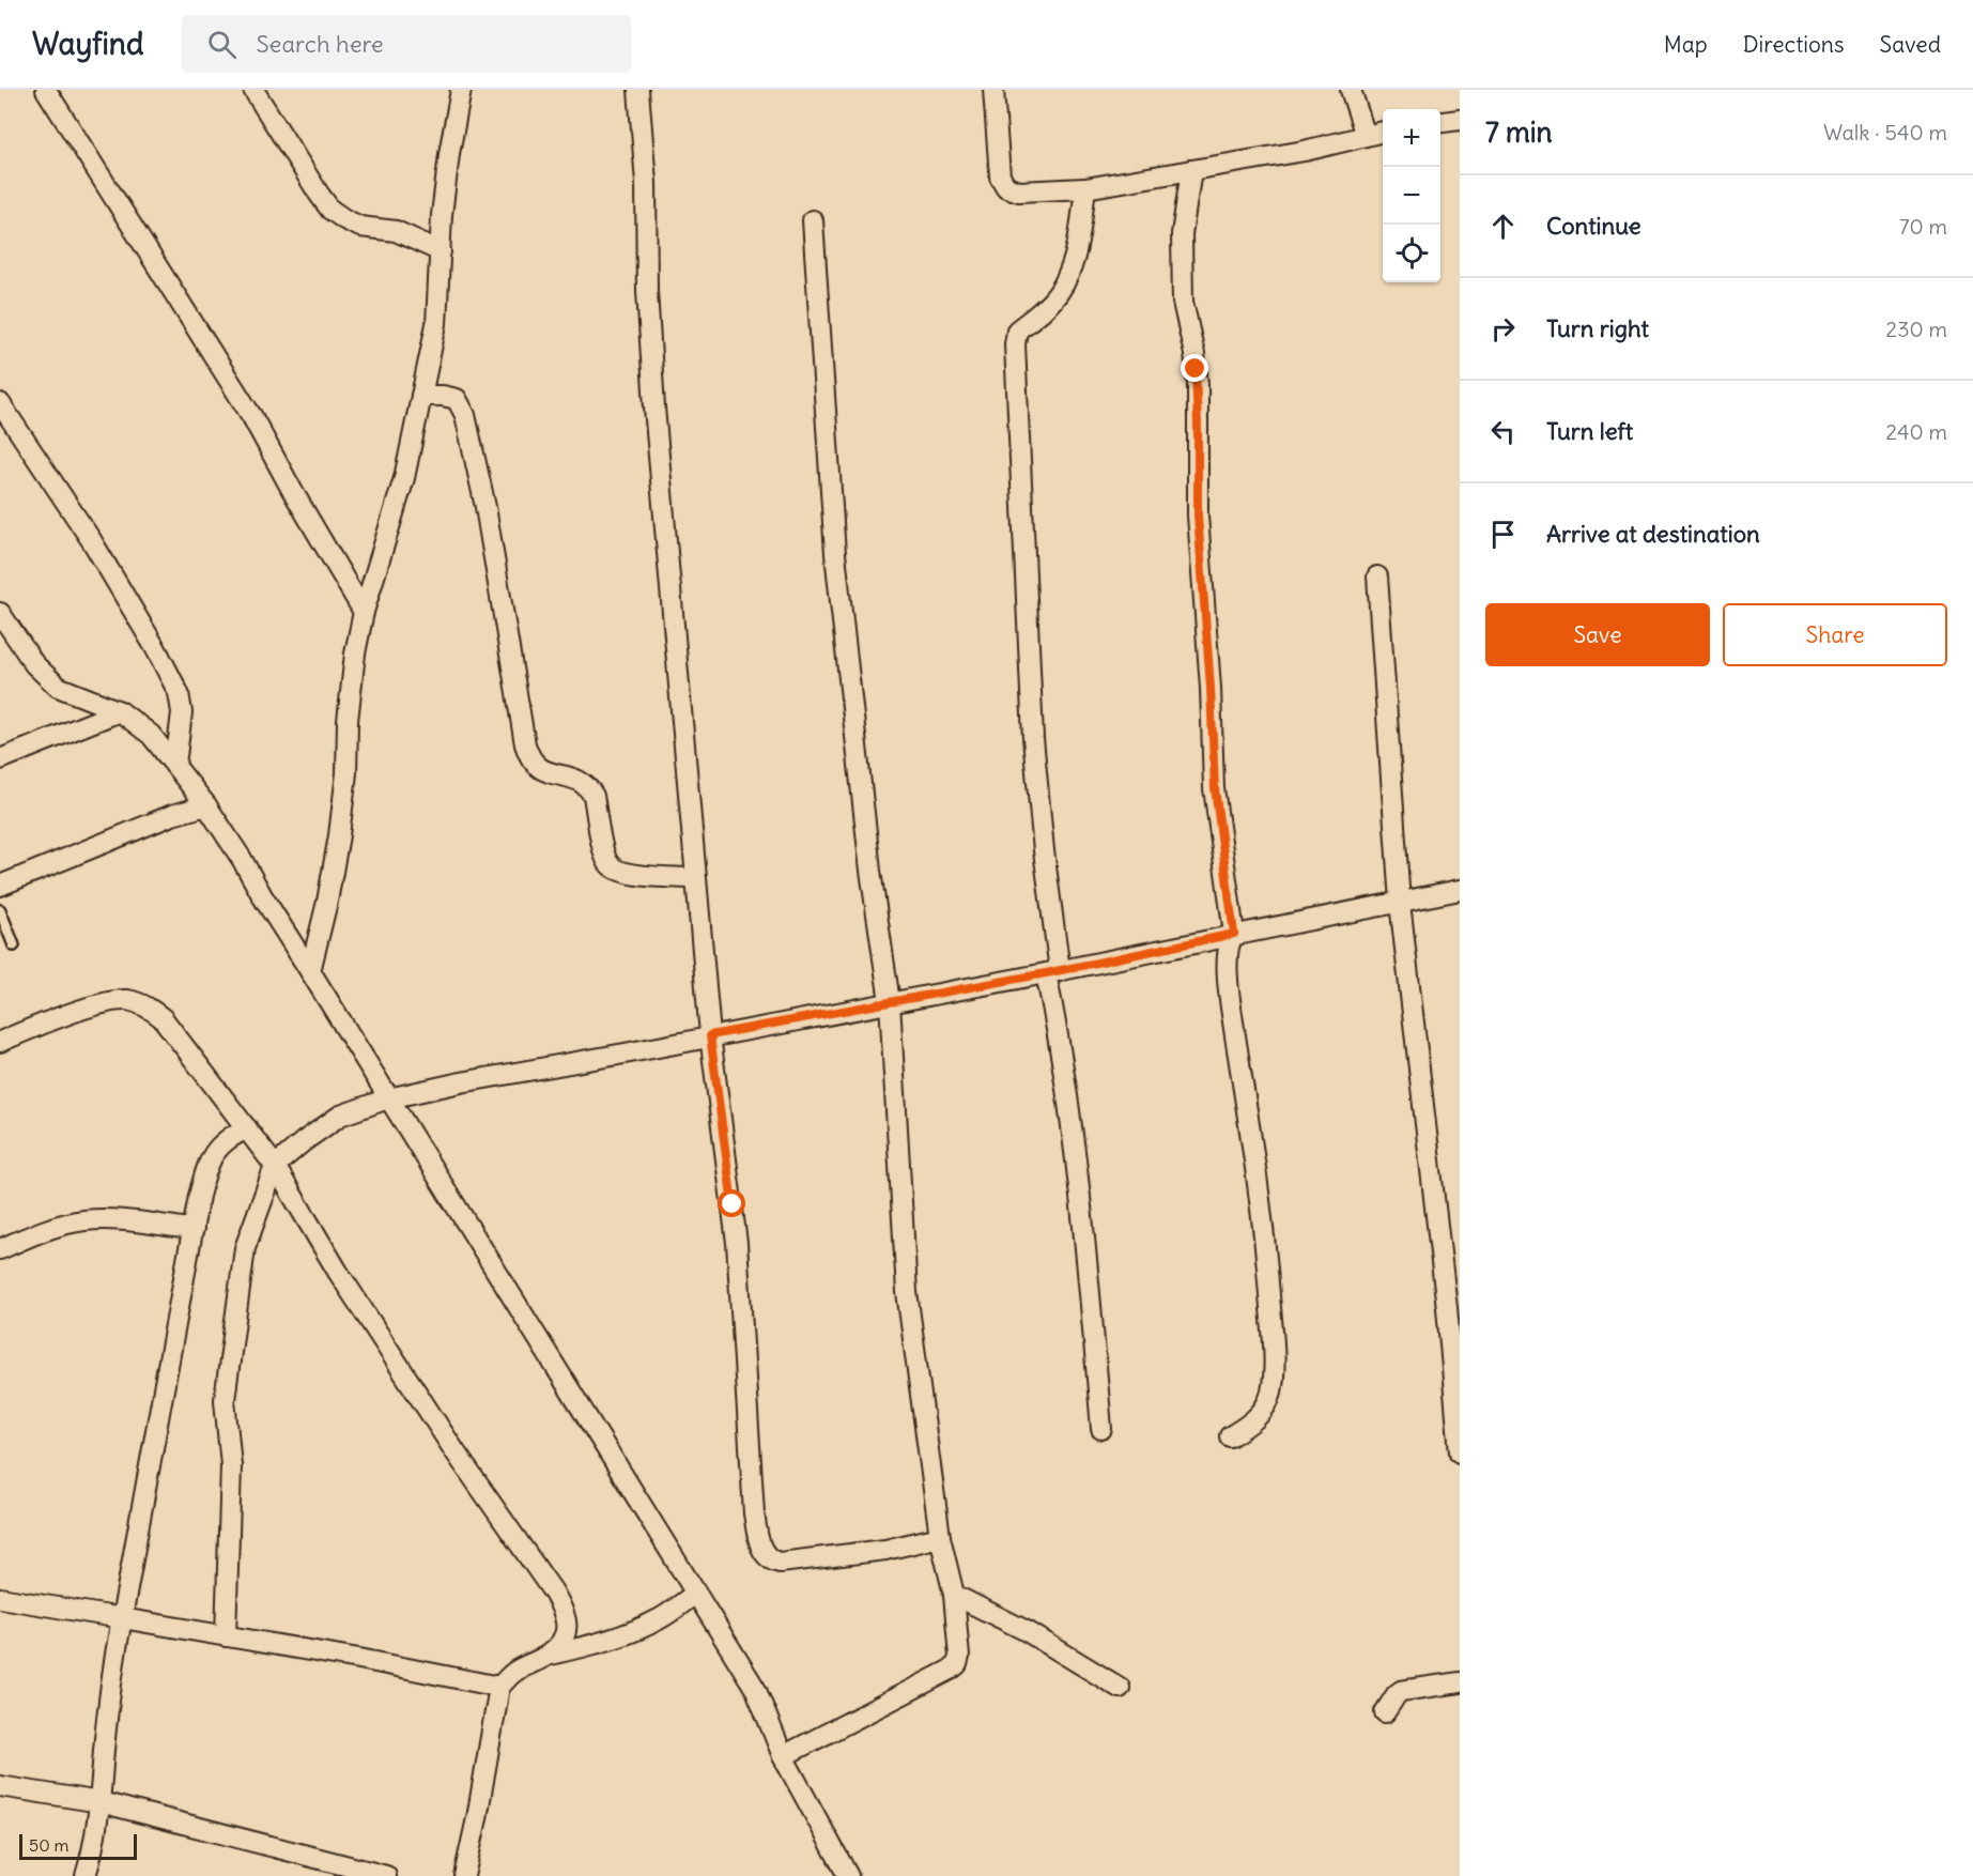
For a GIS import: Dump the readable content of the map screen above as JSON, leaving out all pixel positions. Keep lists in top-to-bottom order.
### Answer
{
  "scale_bar": "50 m",
  "page": {
    "header": "Wayfind",
    "search": "Search here",
    "nav": ["Map", "Directions", "Saved"],
    "heading": ["7 min", "Walk · 540 m"],
    "map_buttons": ["+", "−"],
    "list": [
      ["Continue", "70 m"],
      ["Turn right", "230 m"],
      ["Turn left", "240 m"],
      "Arrive at destination"
    ],
    "buttons": ["Save", "Share"],
    "scale": "50 m"
  }
}
